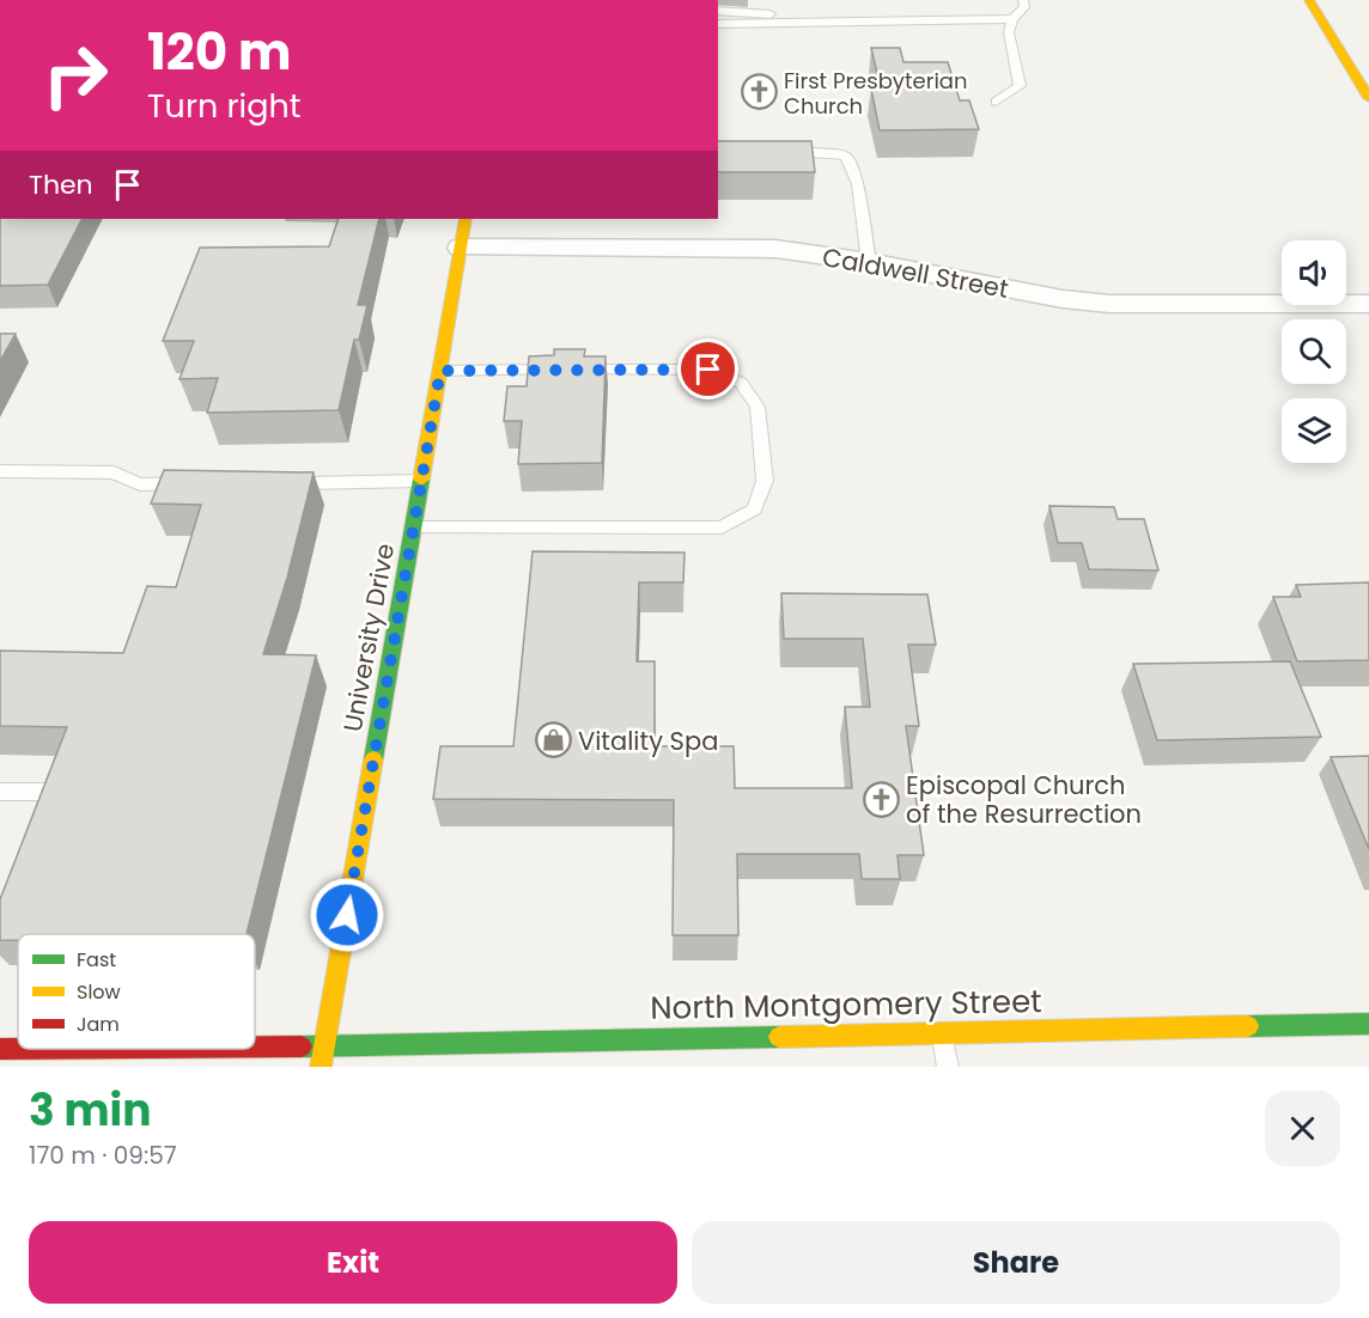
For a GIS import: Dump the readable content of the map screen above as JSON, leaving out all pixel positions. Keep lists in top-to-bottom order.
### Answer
{
  "streets": {
    "street": ["Caldwell Street", "University Drive", "North Montgomery Street"]
  },
  "crossings": [
    ["Caldwell Street", "University Drive"],
    ["University Drive", "North Montgomery Street"]
  ],
  "places": {
    "church": ["First Presbyterian Church", "Episcopal Church of the Resurrection"],
    "shop": ["Vitality Spa"]
  },
  "legend": ["Fast", "Slow", "Jam"],
  "page": {
    "turn": ["120 m", "Turn right"],
    "then": "Then",
    "heading": ["3 min", "170 m · 09:57"],
    "buttons": ["Exit", "Share"]
  }
}
